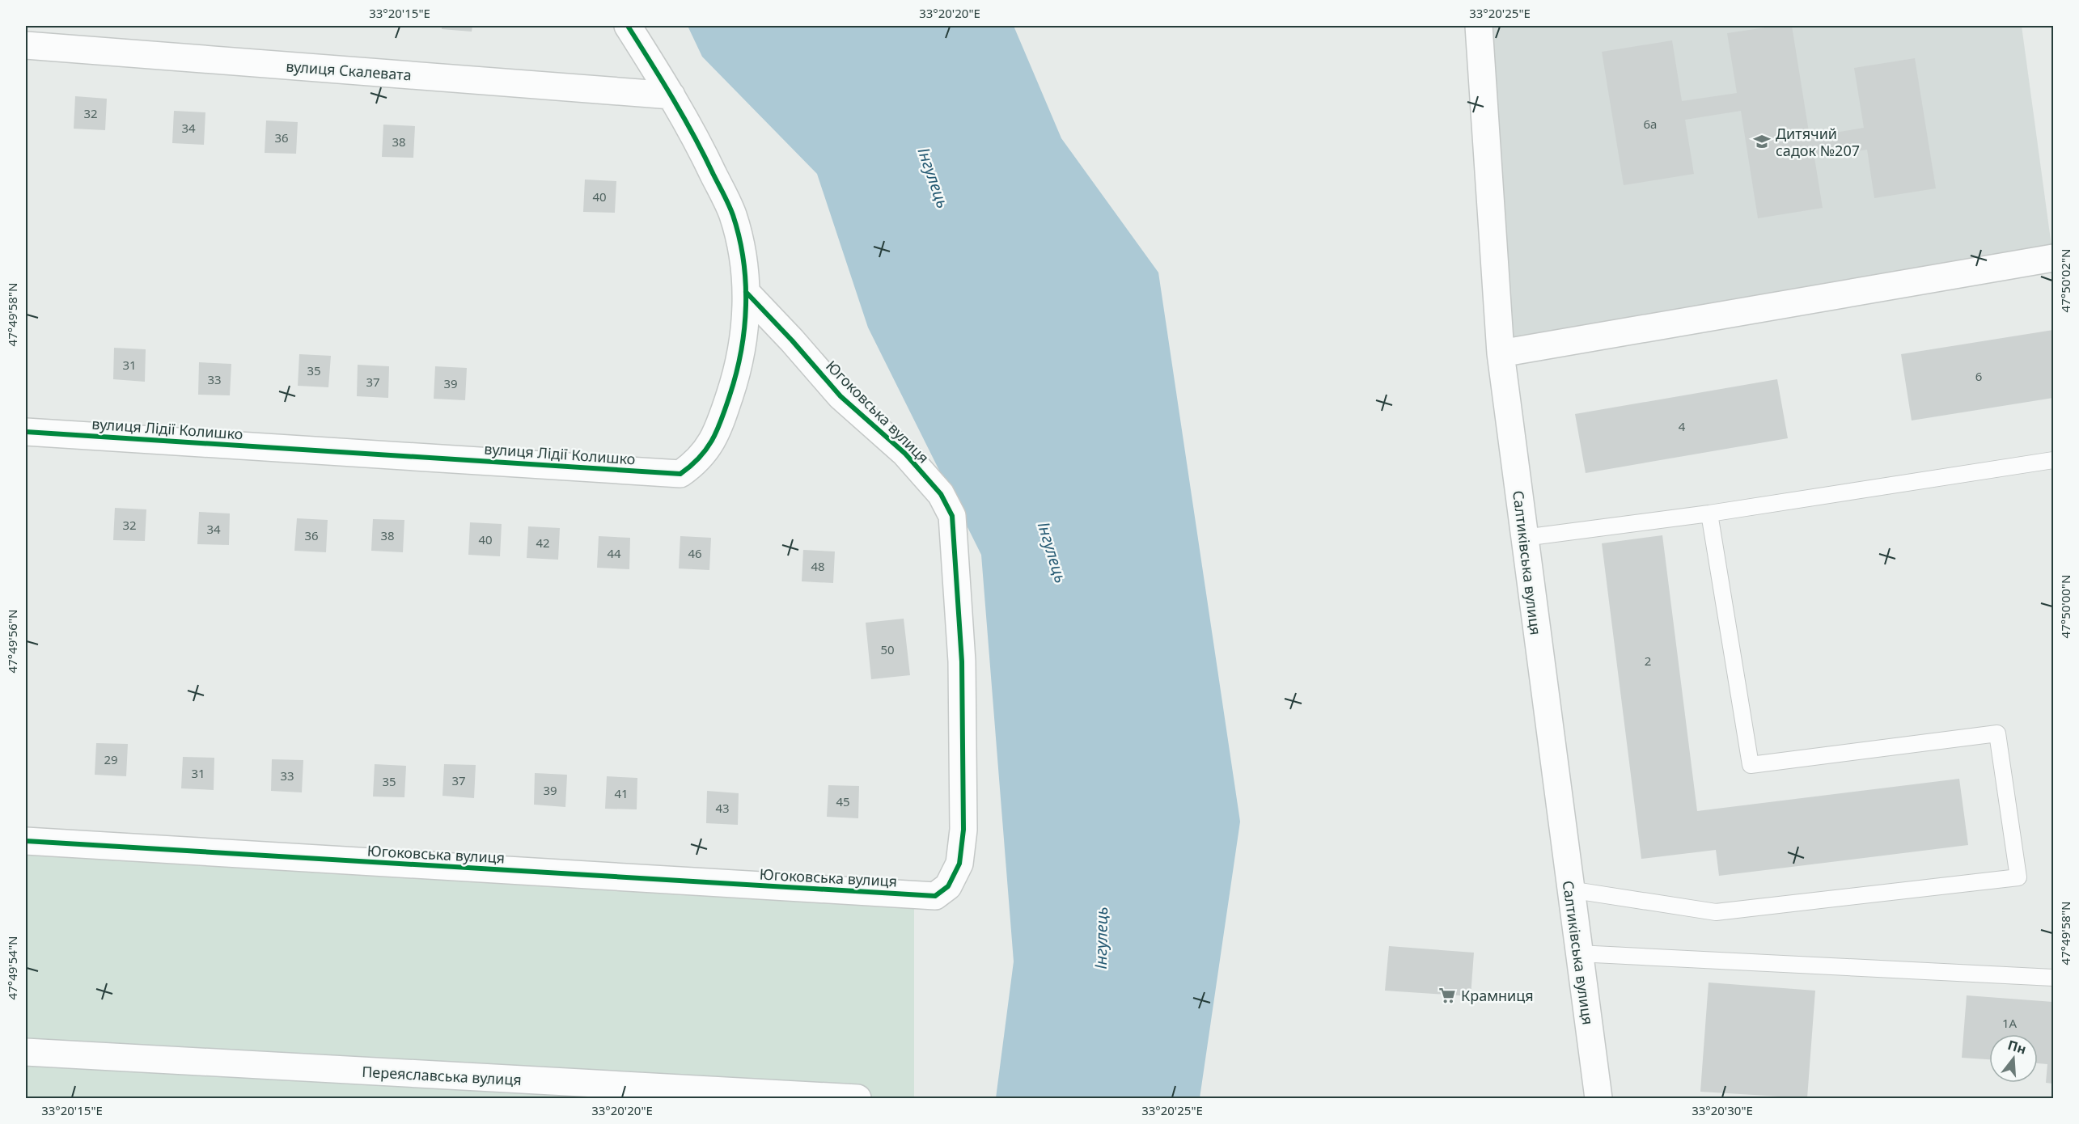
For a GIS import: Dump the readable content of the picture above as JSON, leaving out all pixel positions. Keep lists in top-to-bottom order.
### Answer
{
  "streets": {
    "street": [
      "вулиця Скалевата",
      "Югоковська вулиця",
      "вулиця Лідії Колишко",
      "Салтиківська вулиця",
      "Переяславська вулиця"
    ]
  },
  "crossings": [
    ["вулиця Скалевата", "вулиця Лідії Колишко"],
    ["Югоковська вулиця", "вулиця Лідії Колишко"]
  ],
  "water": ["Інгулець"],
  "places": {
    "school or university": ["Дитячий садок №207"],
    "supermarket": ["Крамниця"]
  },
  "house_numbers": [
    "32",
    "6а",
    "34",
    "36",
    "38",
    "40",
    "31",
    "35",
    "6",
    "33",
    "37",
    "39",
    "4",
    "32",
    "34",
    "36",
    "38",
    "40",
    "42",
    "44",
    "46",
    "48",
    "50",
    "2",
    "29",
    "31",
    "33",
    "37",
    "35",
    "39",
    "41",
    "45",
    "43",
    "1А"
  ],
  "north": "top",
  "coordinates": [
    "33°20'15\"E",
    "33°20'20\"E",
    "33°20'25\"E",
    "47°50'02\"N",
    "47°49'58\"N",
    "47°50'00\"N",
    "47°49'56\"N",
    "47°49'54\"N",
    "33°20'30\"E"
  ]
}
